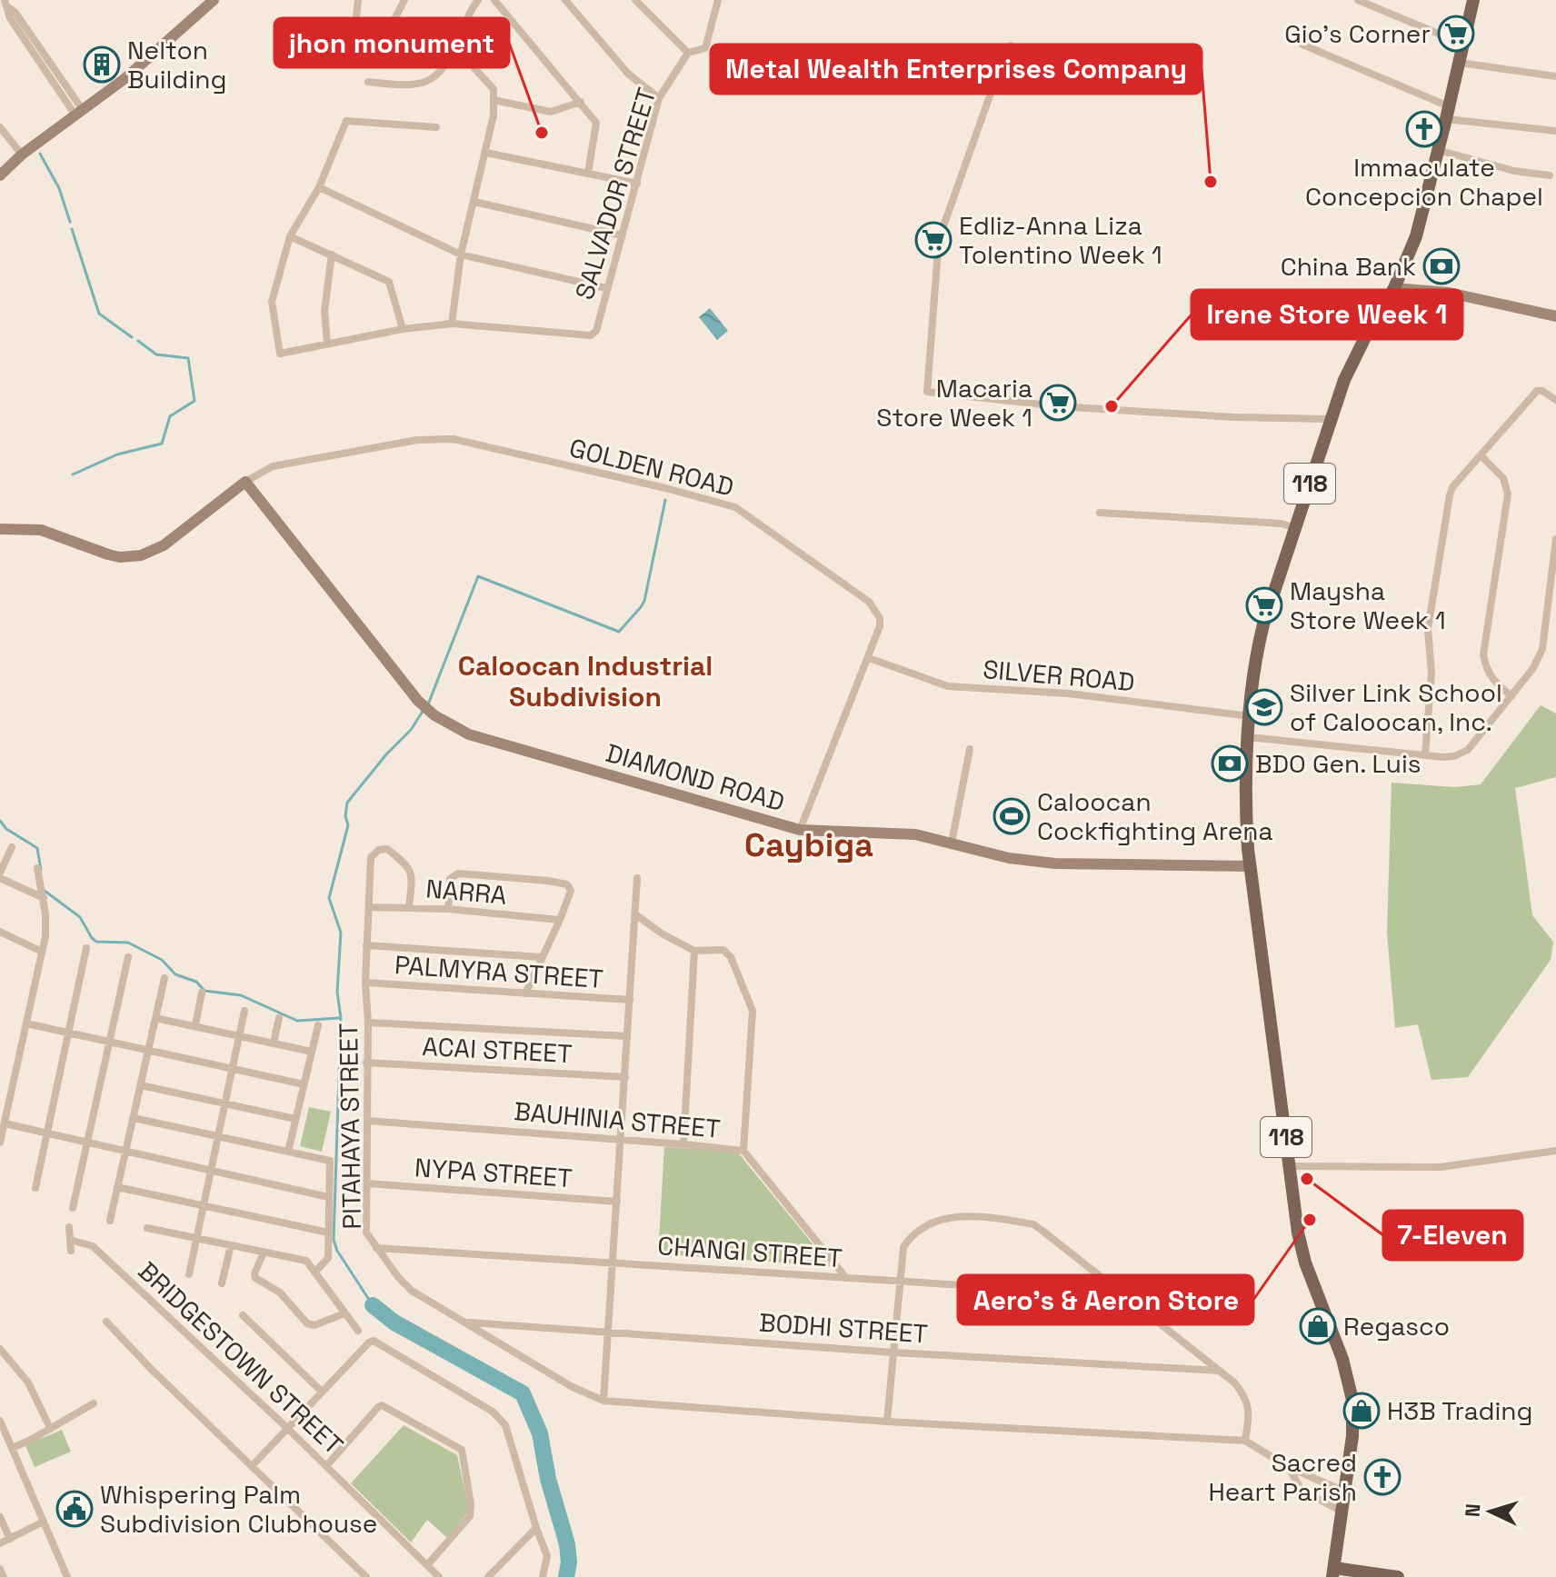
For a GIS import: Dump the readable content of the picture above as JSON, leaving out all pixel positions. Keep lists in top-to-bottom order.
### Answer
{
  "streets": {
    "main road": ["118", "DIAMOND ROAD"],
    "street": [
      "SALVADOR STREET",
      "GOLDEN ROAD",
      "SILVER ROAD",
      "NARRA",
      "PALMYRA STREET",
      "ACAI STREET",
      "BAUHINIA STREET",
      "PITAHAYA STREET",
      "NYPA STREET",
      "CHANGI STREET",
      "BODHI STREET",
      "BRIDGESTOWN STREET"
    ]
  },
  "crossings": [
    ["GOLDEN ROAD", "SILVER ROAD"],
    ["GOLDEN ROAD", "DIAMOND ROAD"],
    ["118", "SILVER ROAD"],
    ["118", "DIAMOND ROAD"],
    ["NARRA", "PITAHAYA STREET"],
    ["PALMYRA STREET", "PITAHAYA STREET"],
    ["ACAI STREET", "PITAHAYA STREET"],
    ["BAUHINIA STREET", "PITAHAYA STREET"],
    ["BAUHINIA STREET", "CHANGI STREET"],
    ["PITAHAYA STREET", "NYPA STREET"],
    ["PITAHAYA STREET", "CHANGI STREET"],
    ["PITAHAYA STREET", "BODHI STREET"]
  ],
  "districts": ["Caloocan Industrial Subdivision", "Caybiga"],
  "places": {
    "supermarket": [
      "Gio's Corner",
      "Edliz-Anna Liza Tolentino Week 1",
      "Macaria Store Week 1",
      "Maysha Store Week 1"
    ],
    "building": ["Nelton Building"],
    "church": ["Immaculate Concepcion Chapel", "Sacred Heart Parish"],
    "other": [
      "jhon monument",
      "Metal Wealth Enterprises Company",
      "Irene Store Week 1",
      "7-Eleven",
      "Aero's & Aeron Store"
    ],
    "bank": ["China Bank", "BDO Gen. Luis"],
    "school or university": ["Silver Link School of Caloocan, Inc."],
    "sports": ["Caloocan Cockfighting Arena"],
    "shop": ["Regasco", "H3B Trading"],
    "public building": ["Whispering Palm Subdivision Clubhouse"]
  },
  "north": "left"
}
